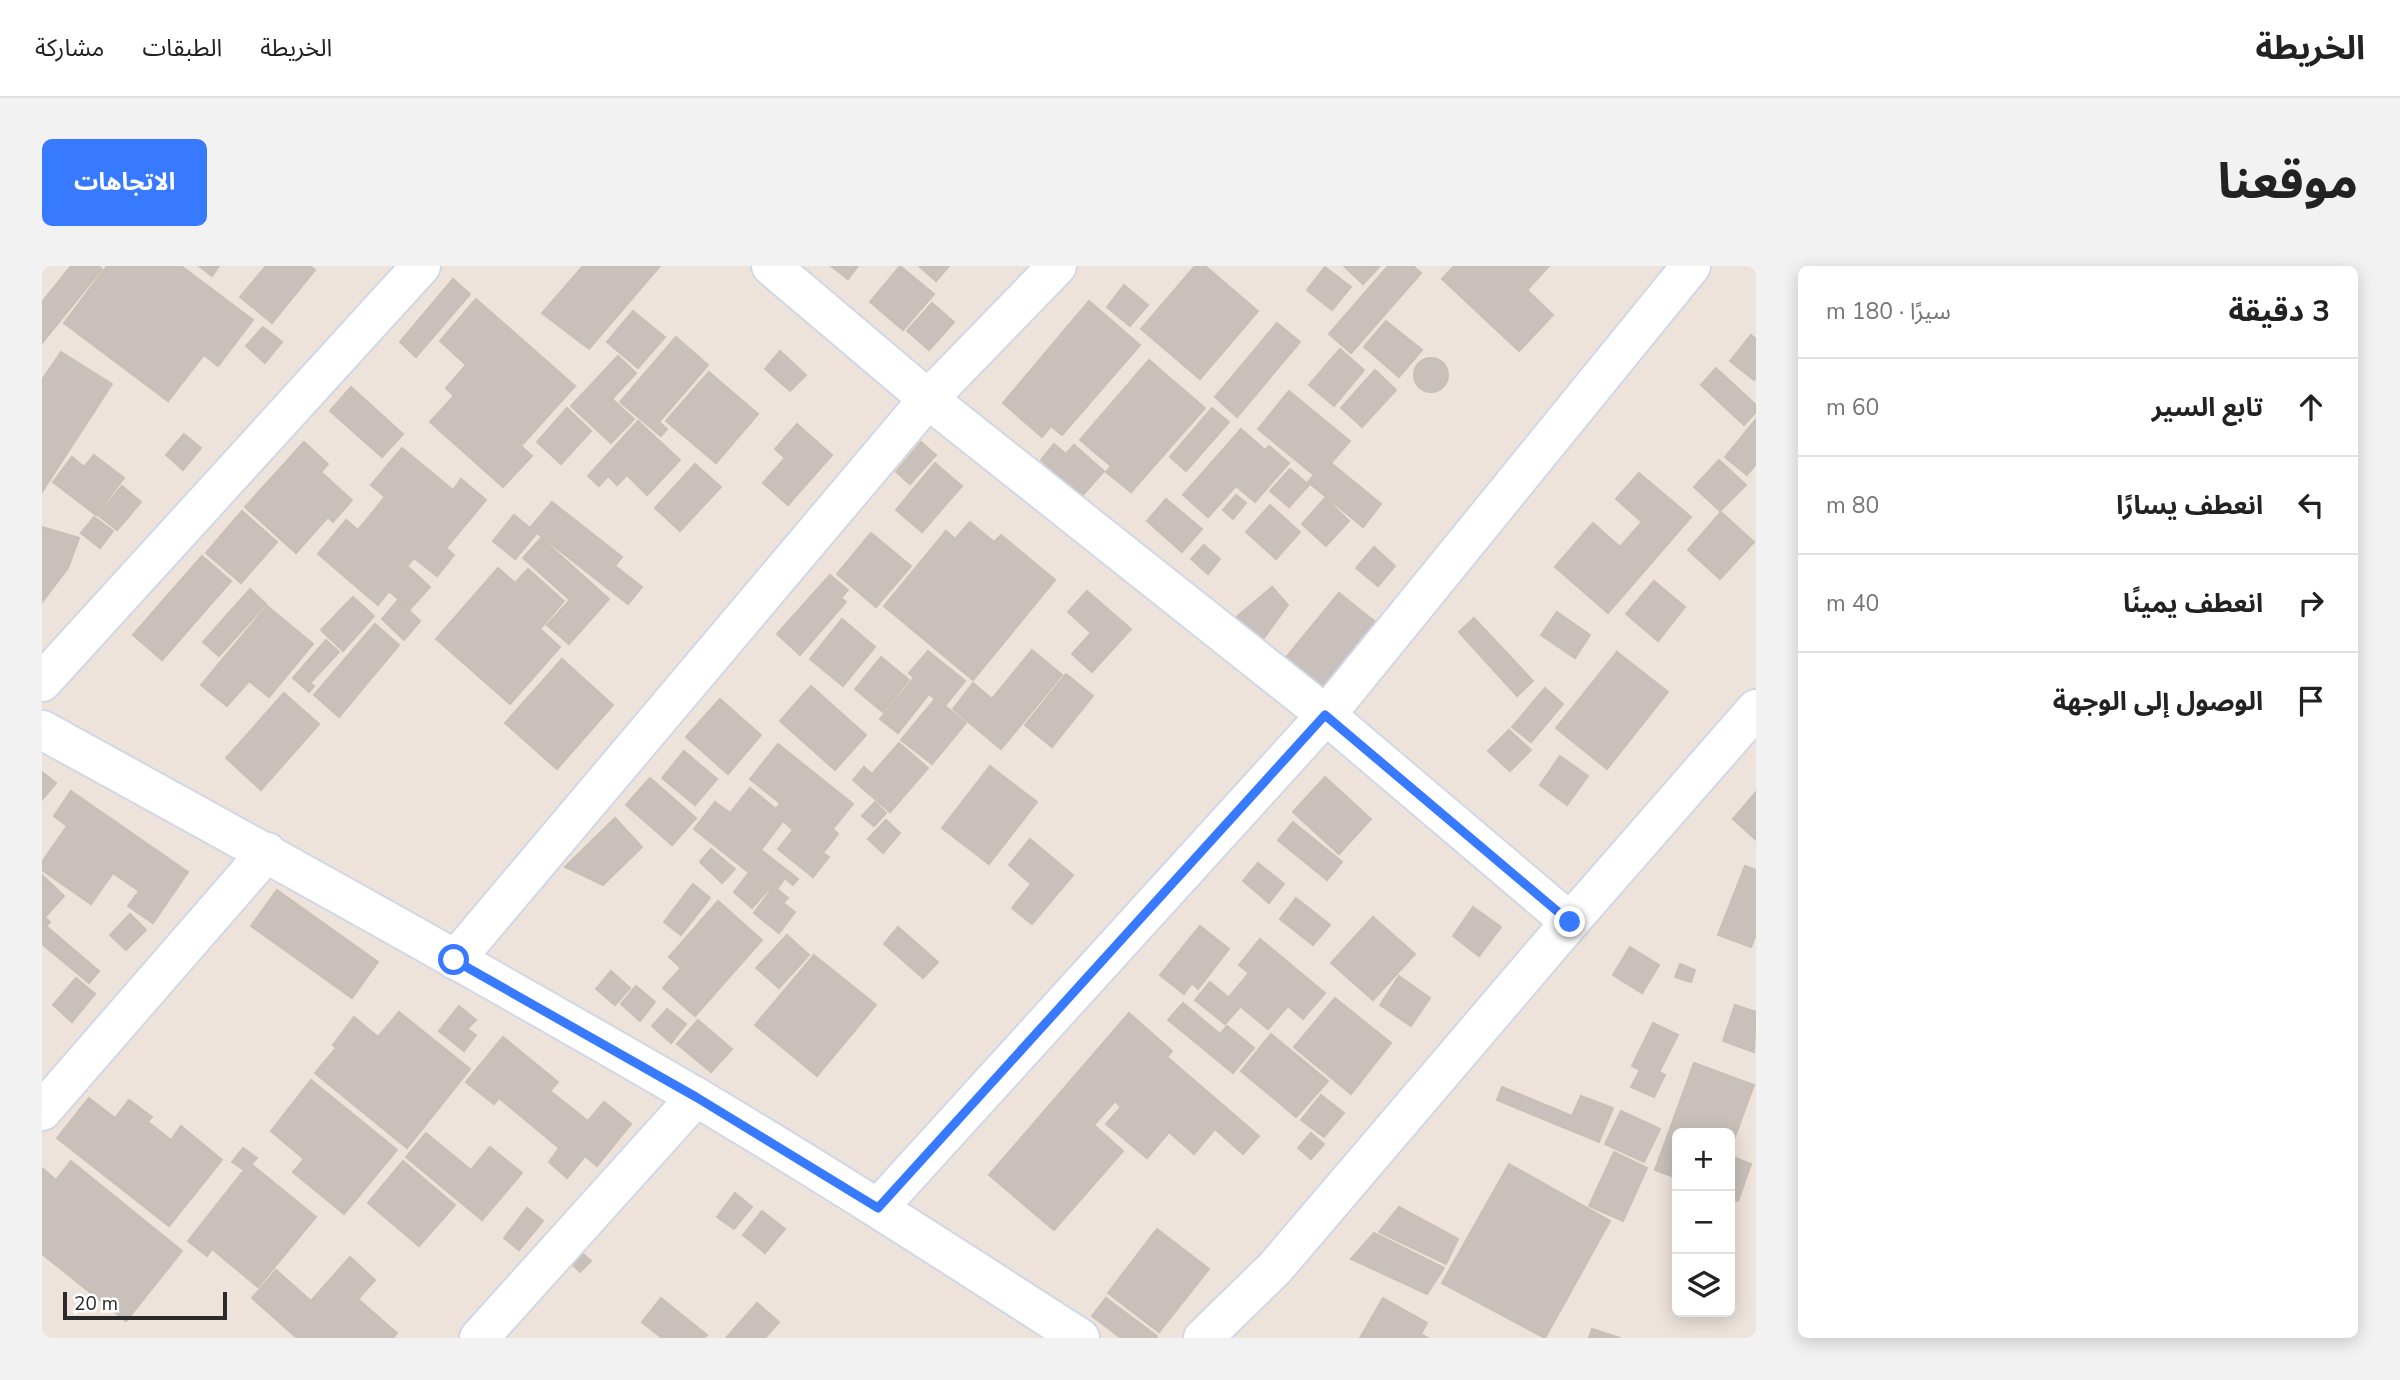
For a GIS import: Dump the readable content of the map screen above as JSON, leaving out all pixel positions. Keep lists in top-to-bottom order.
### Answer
{
  "scale_bar": "20 m",
  "page": {
    "header": "الخريطة",
    "nav": ["الخريطة", "الطبقات", "مشاركة"],
    "title": "موقعنا",
    "buttons": "الاتجاهات",
    "heading": ["3 دقيقة", "سيرًا · 180 m"],
    "list": [
      ["تابع السير", "60 m"],
      ["انعطف يسارًا", "80 m"],
      ["انعطف يمينًا", "40 m"],
      "الوصول إلى الوجهة"
    ],
    "map_buttons": ["+", "−"],
    "scale": "20 m"
  }
}
